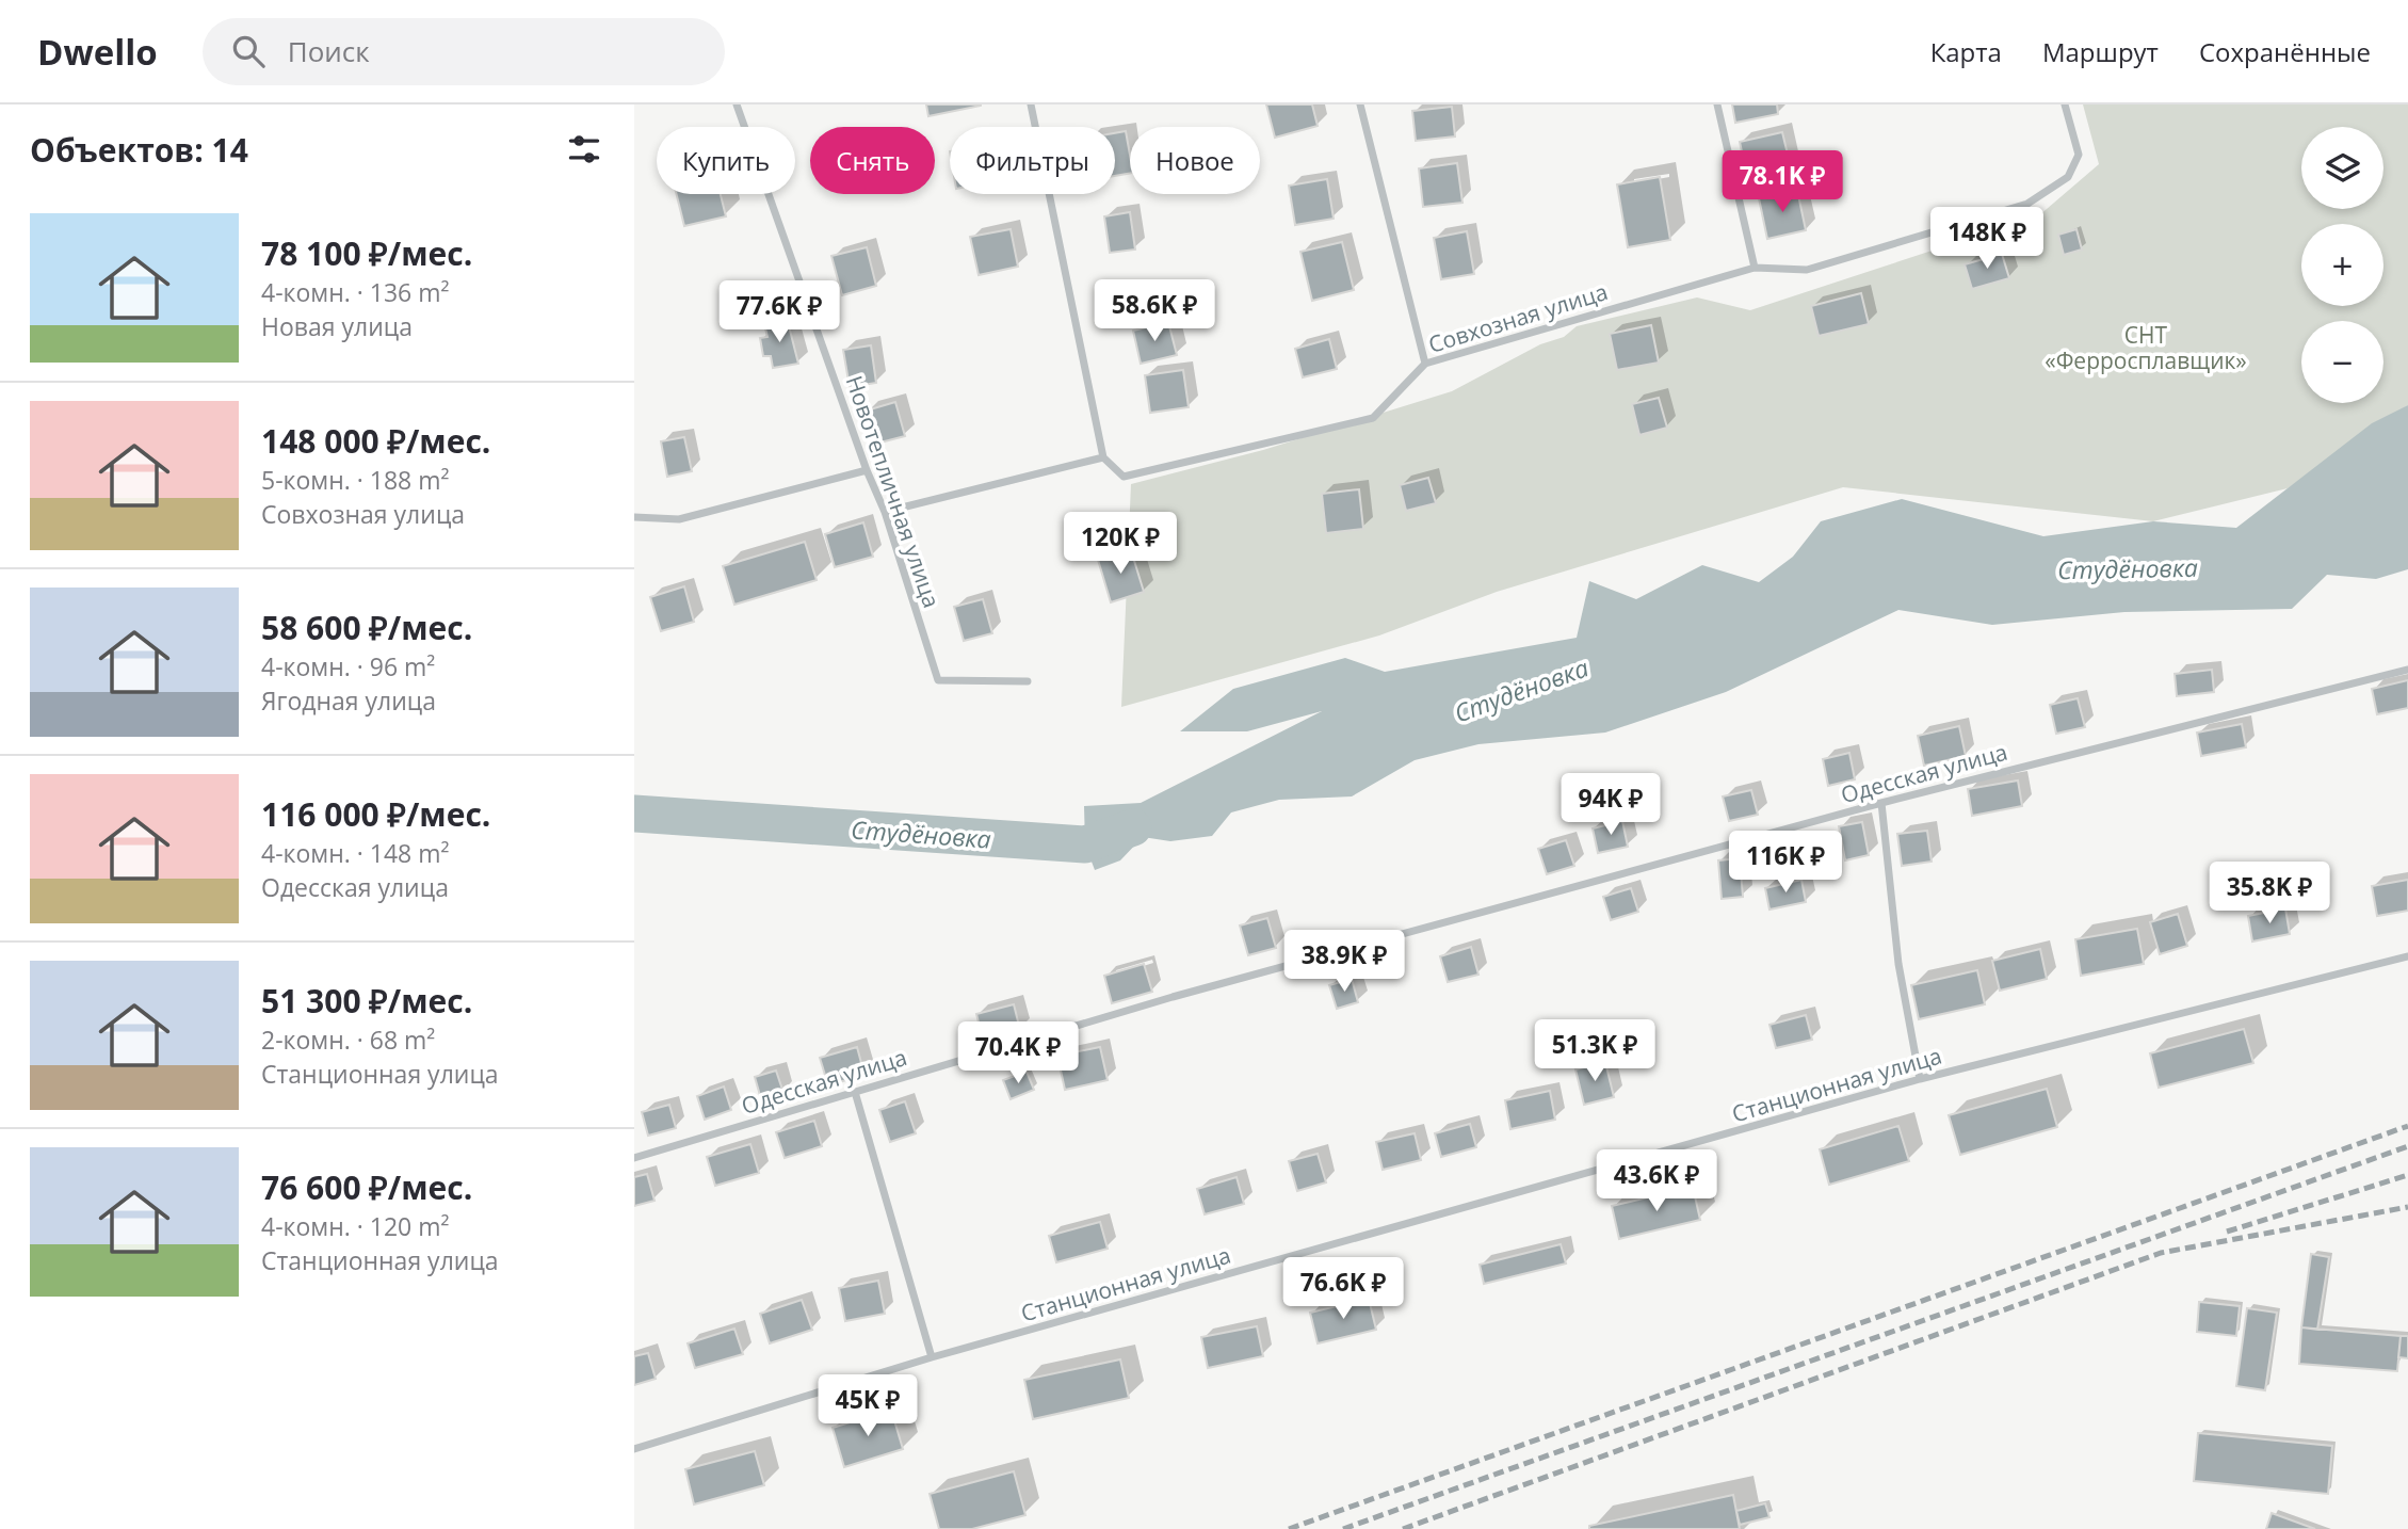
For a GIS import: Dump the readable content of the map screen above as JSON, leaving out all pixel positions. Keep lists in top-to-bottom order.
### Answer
{
  "streets": {
    "street": [
      "Совхозная улица",
      "Новотепличная улица",
      "Одесская улица",
      "Станционная улица"
    ]
  },
  "water": ["Студёновка"],
  "parks": ["СНТ «Ферросплавщик»"],
  "page": {
    "header": "Dwello",
    "search": "Поиск",
    "nav": ["Карта", "Маршрут", "Сохранённые"],
    "heading": "Объектов: 14",
    "map_buttons": ["+", "−"],
    "chip": [
      "Купить",
      "Снять",
      "Фильтры",
      "Новое"
    ],
    "price": [
      "78.1K ₽",
      "148K ₽",
      "58.6K ₽",
      "77.6K ₽",
      "120K ₽",
      "94K ₽",
      "116K ₽",
      "35.8K ₽",
      "38.9K ₽",
      "51.3K ₽",
      "70.4K ₽",
      "43.6K ₽",
      "76.6K ₽",
      "45K ₽"
    ],
    "list": [
      {
        "name": "78 100 ₽/мес.",
        "note": "4-комн. · 136 m² · Новая улица"
      },
      {
        "name": "148 000 ₽/мес.",
        "note": "5-комн. · 188 m² · Совхозная улица"
      },
      {
        "name": "58 600 ₽/мес.",
        "note": "4-комн. · 96 m² · Ягодная улица"
      },
      {
        "name": "116 000 ₽/мес.",
        "note": "4-комн. · 148 m² · Одесская улица"
      },
      {
        "name": "51 300 ₽/мес.",
        "note": "2-комн. · 68 m² · Станционная улица"
      },
      {
        "name": "76 600 ₽/мес.",
        "note": "4-комн. · 120 m² · Станционная улица"
      }
    ]
  }
}
